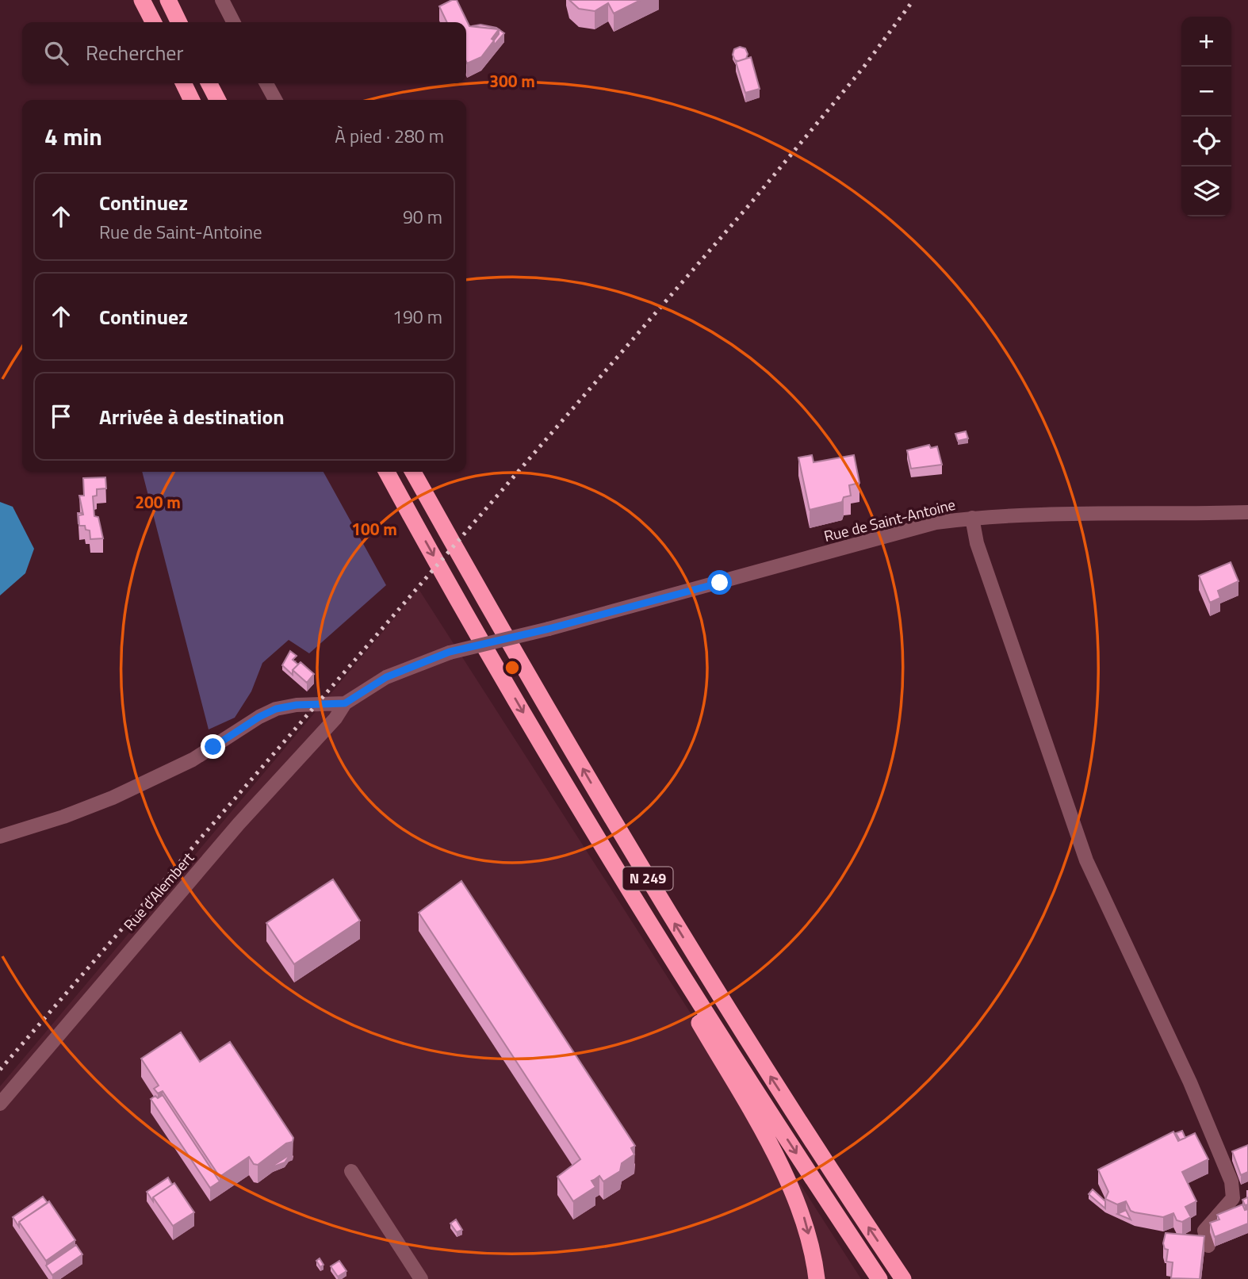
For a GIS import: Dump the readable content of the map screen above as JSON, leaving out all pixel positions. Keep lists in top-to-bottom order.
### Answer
{
  "streets": {
    "highway": ["N 249"],
    "street": ["Rue de Saint-Antoine", "Rue d’Alembert"]
  },
  "crossings": [
    ["Rue de Saint-Antoine", "Rue d’Alembert"]
  ],
  "page": {
    "map_buttons": ["+", "−"],
    "search": "Rechercher",
    "heading": ["4 min", "À pied · 280 m"],
    "list": [
      ["Continuez", "Rue de Saint-Antoine", "90 m"],
      ["Continuez", "190 m"],
      "Arrivée à destination"
    ]
  },
  "rings": ["300 m", "200 m", "100 m"]
}
